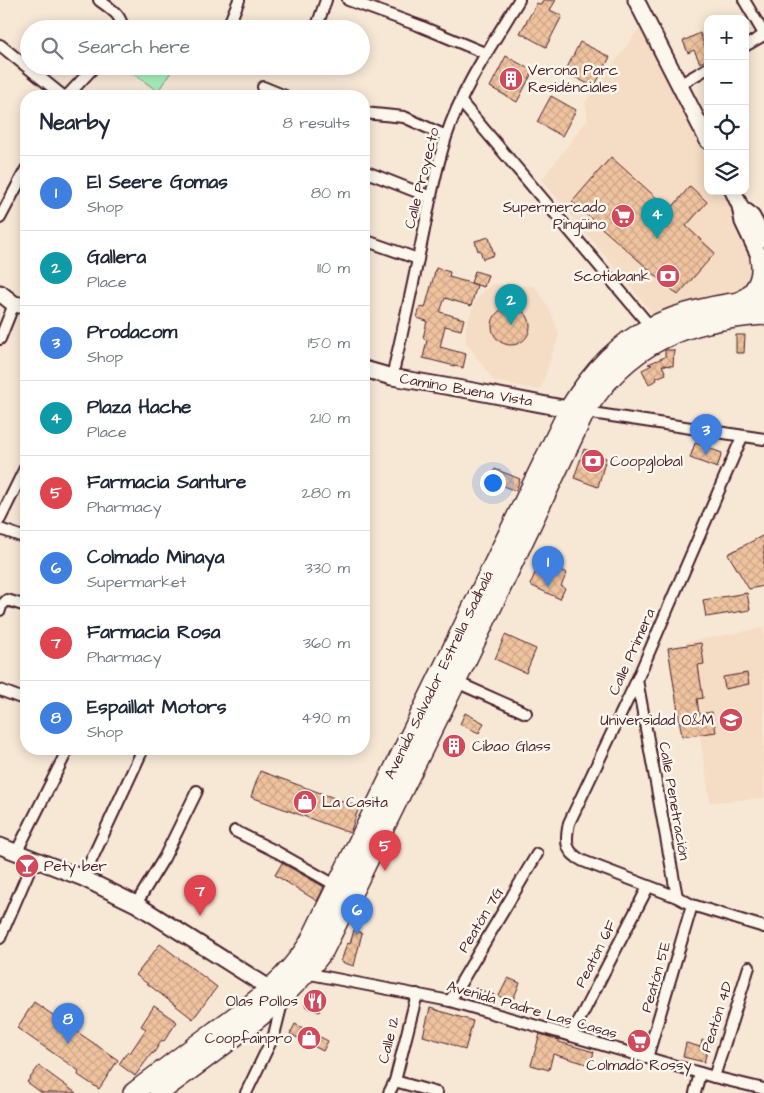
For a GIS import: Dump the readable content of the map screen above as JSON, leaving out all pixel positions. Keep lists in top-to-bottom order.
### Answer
{
  "streets": {
    "highway": ["Avenida Salvador Estrella Sadhalá"],
    "street": [
      "Calle Proyecto",
      "Camino Buena Vista",
      "Calle Primera",
      "Calle Penetración",
      "Peatón 7G",
      "Peatón 6F",
      "Peatón 5E",
      "Avenida Padre Las Casas",
      "Peatón 4D",
      "Calle 12"
    ]
  },
  "crossings": [
    ["Calle Proyecto", "Camino Buena Vista"],
    ["Camino Buena Vista", "Avenida Salvador Estrella Sadhalá"],
    ["Calle Primera", "Calle Penetración"],
    ["Calle Primera", "Peatón 6F"],
    ["Calle Primera", "Peatón 5E"],
    ["Avenida Salvador Estrella Sadhalá", "Avenida Padre Las Casas"],
    ["Peatón 7G", "Avenida Padre Las Casas"],
    ["Peatón 6F", "Avenida Padre Las Casas"],
    ["Peatón 5E", "Avenida Padre Las Casas"],
    ["Avenida Padre Las Casas", "Peatón 4D"],
    ["Avenida Padre Las Casas", "Calle 12"]
  ],
  "places": {
    "building": ["Verona Parc Residénciales", "Cibao Glass"],
    "supermarket": ["Supermercado Pingüino", "Colmado Rossy"],
    "bank": ["Scotiabank", "Coopglobal"],
    "school or university": ["Universidad O&M"],
    "shop": ["La Casita", "Coopfainpro"],
    "bar": ["Pety ber"],
    "restaurant": ["Olas Pollos"]
  },
  "page": {
    "map_buttons": ["+", "−"],
    "search": "Search here",
    "heading": ["Nearby", "8 results"],
    "list": [
      {
        "mark": "1",
        "name": "El Seere Gomas",
        "note": "Shop",
        "value": "80 m"
      },
      {
        "mark": "2",
        "name": "Gallera",
        "note": "Place",
        "value": "110 m"
      },
      {
        "mark": "3",
        "name": "Prodacom",
        "note": "Shop",
        "value": "150 m"
      },
      {
        "mark": "4",
        "name": "Plaza Hache",
        "note": "Place",
        "value": "210 m"
      },
      {
        "mark": "5",
        "name": "Farmacia Santure",
        "note": "Pharmacy",
        "value": "280 m"
      },
      {
        "mark": "6",
        "name": "Colmado Minaya",
        "note": "Supermarket",
        "value": "330 m"
      },
      {
        "mark": "7",
        "name": "Farmacia Rosa",
        "note": "Pharmacy",
        "value": "360 m"
      },
      {
        "mark": "8",
        "name": "Espaillat Motors",
        "note": "Shop",
        "value": "490 m"
      }
    ],
    "pins": [
      "4",
      "2",
      "3",
      "1",
      "5",
      "7",
      "6",
      "8"
    ]
  }
}
